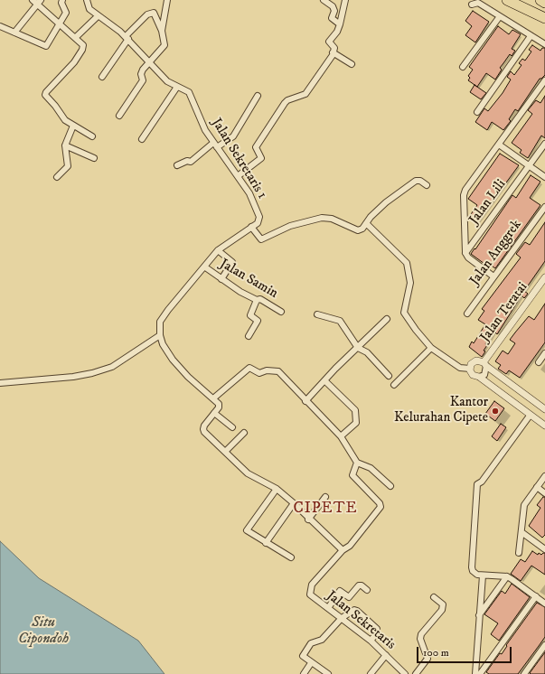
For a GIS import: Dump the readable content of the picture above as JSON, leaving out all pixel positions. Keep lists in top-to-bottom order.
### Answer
{
  "streets": {
    "street": [
      "Jalan Sekretaris 1",
      "Jalan Lili",
      "Jalan Anggrek",
      "Jalan Samin",
      "Jalan Teratai",
      "Jalan Sekretaris"
    ]
  },
  "districts": ["CIPETE"],
  "water": ["Situ Cipondoh"],
  "places": ["Kantor Kelurahan Cipete"],
  "scale_bar": "100 m"
}
